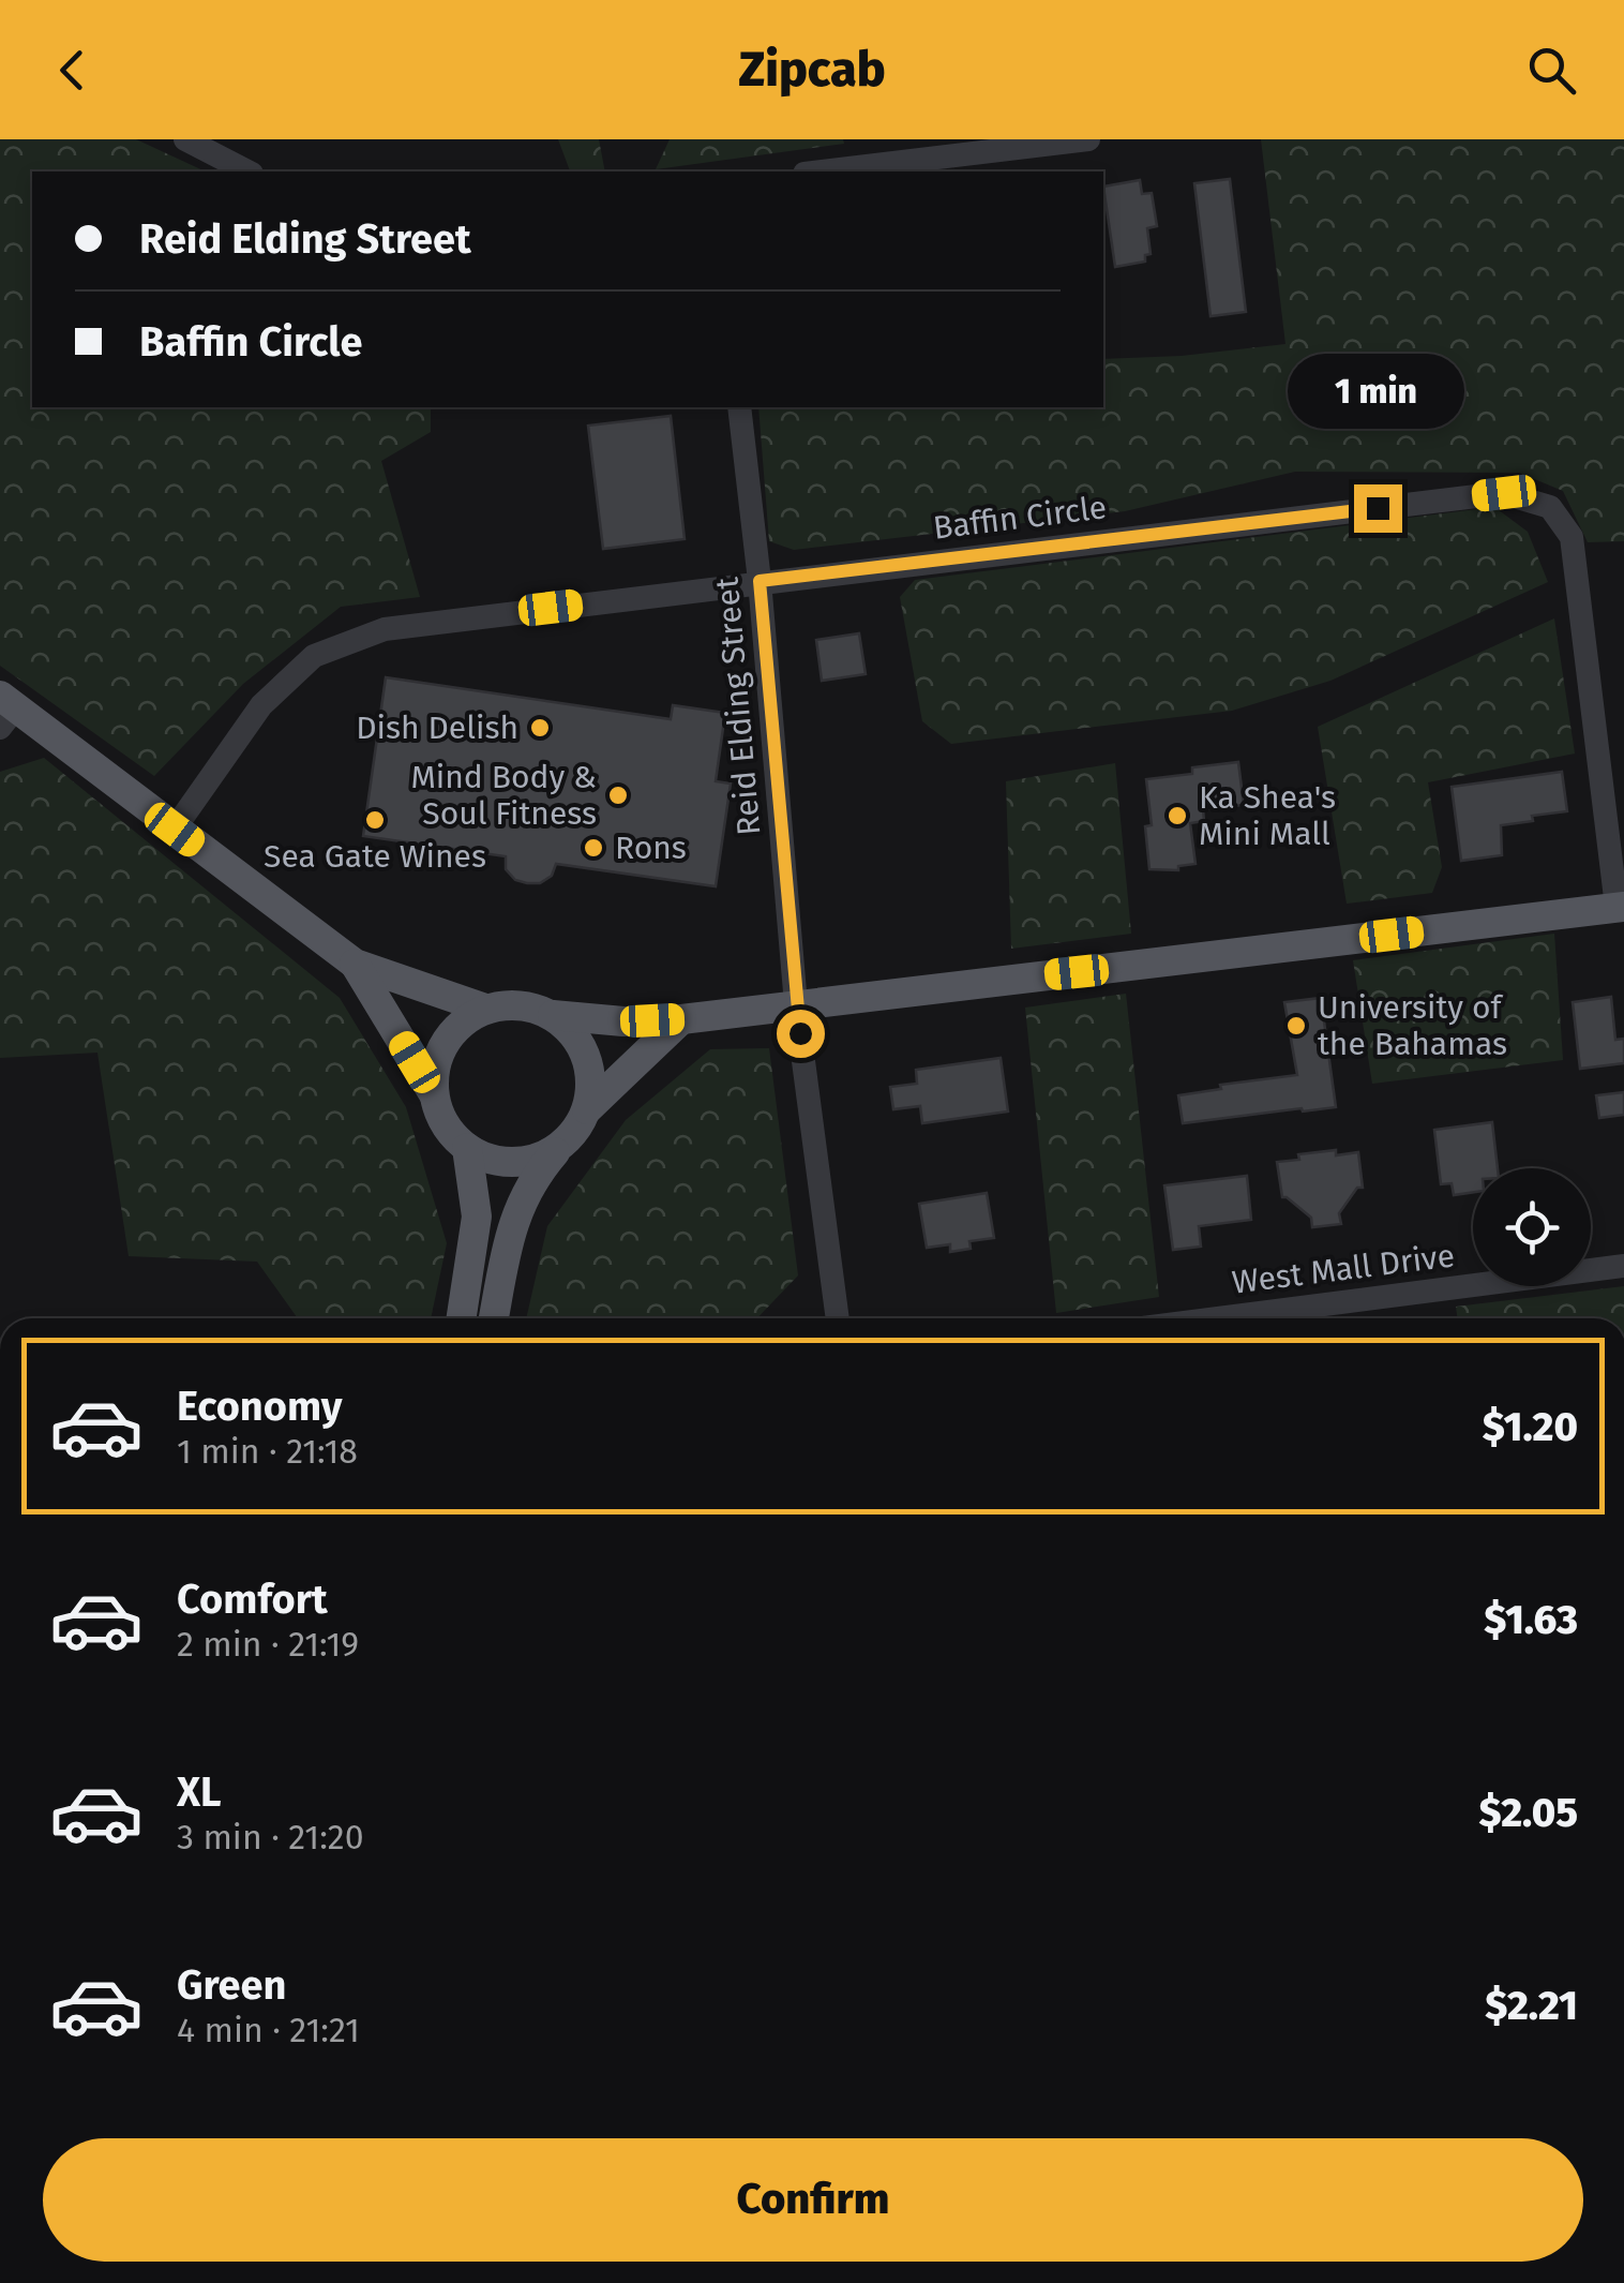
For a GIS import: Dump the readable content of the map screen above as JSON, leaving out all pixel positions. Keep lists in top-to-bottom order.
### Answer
{
  "streets": {
    "street": ["Baffin Circle", "Reid Elding Street", "West Mall Drive"]
  },
  "crossings": [
    ["Baffin Circle", "Reid Elding Street"]
  ],
  "places": [
    "Dish Delish",
    "Mind Body & Soul Fitness",
    "Ka Shea's Mini Mall",
    "Sea Gate Wines",
    "Rons",
    "University of the Bahamas"
  ],
  "page": {
    "header": "Zipcab",
    "banner": ["Reid Elding Street", "Baffin Circle"],
    "bubble": "1 min",
    "list": [
      {
        "name": "Economy",
        "note": "1 min · 21:18",
        "value": "$1.20"
      },
      {
        "name": "Comfort",
        "note": "2 min · 21:19",
        "value": "$1.63"
      },
      {
        "name": "XL",
        "note": "3 min · 21:20",
        "value": "$2.05"
      },
      {
        "name": "Green",
        "note": "4 min · 21:21",
        "value": "$2.21"
      }
    ],
    "buttons": "Confirm"
  }
}
